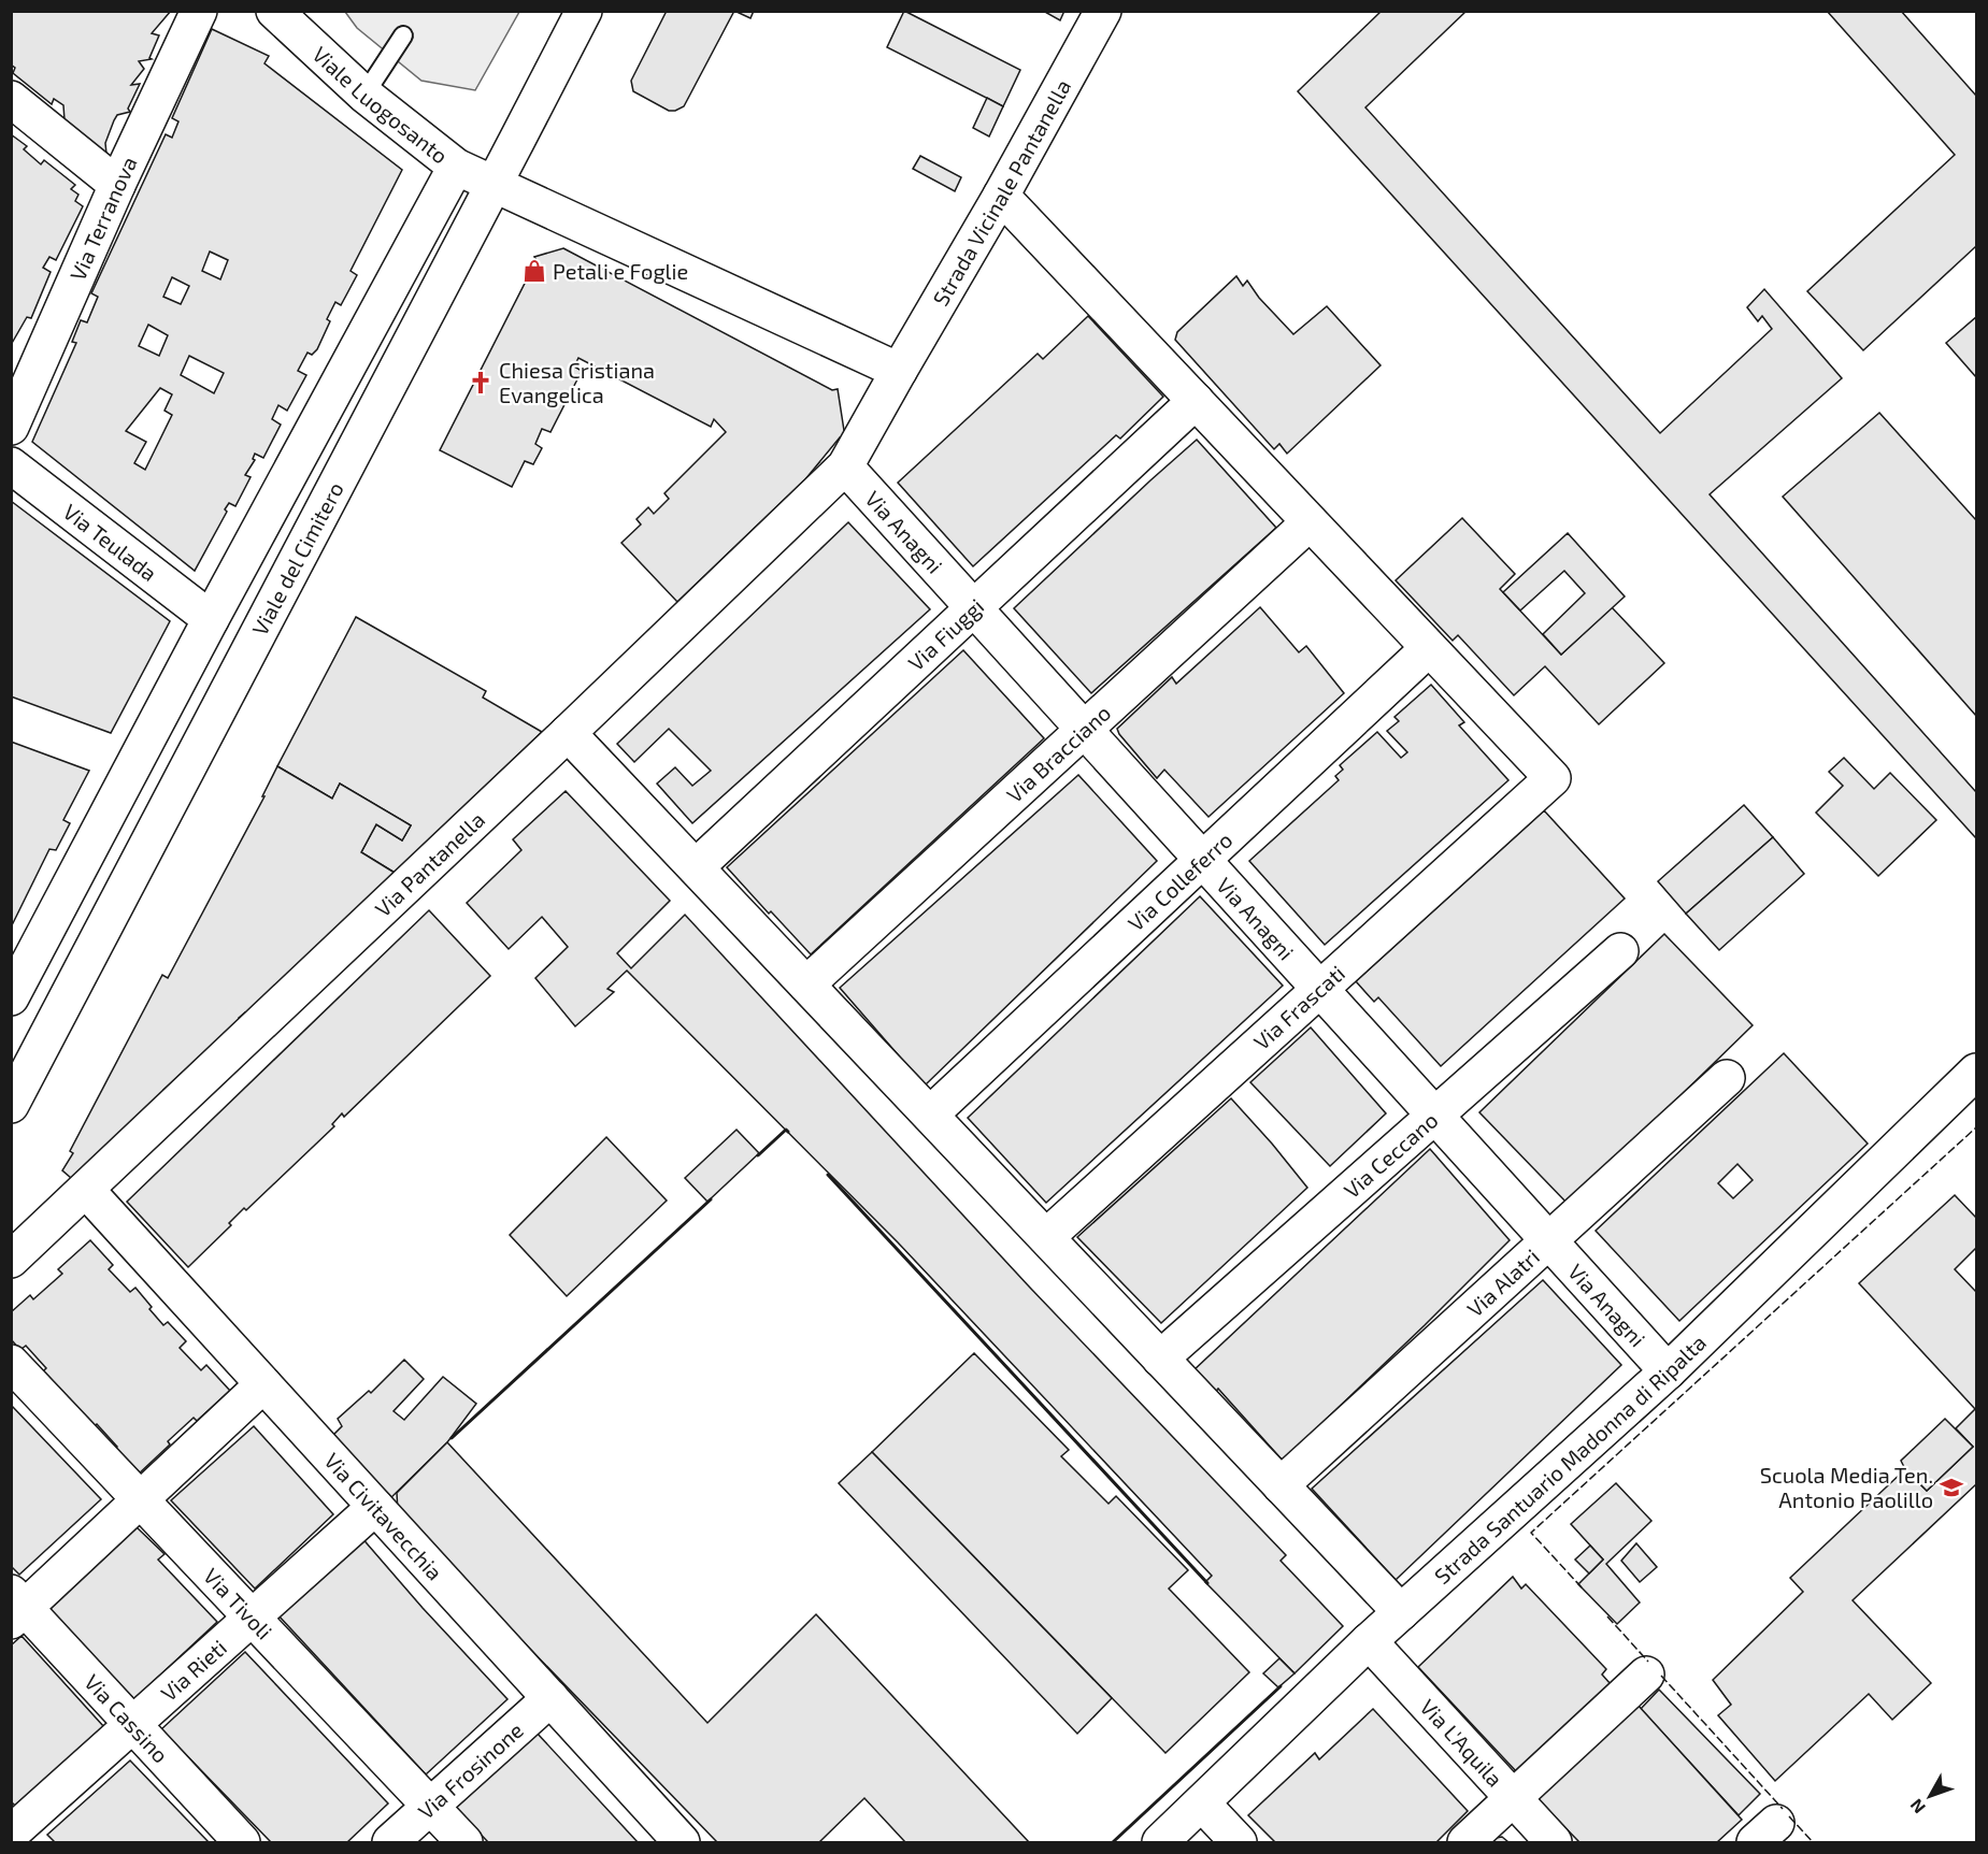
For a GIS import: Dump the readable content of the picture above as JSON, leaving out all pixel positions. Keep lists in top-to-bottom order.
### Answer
{
  "streets": {
    "street": [
      "Viale Luogosanto",
      "Strada Vicinale Pantanella",
      "Via Terranova",
      "Via Anagni",
      "Via Teulada",
      "Viale del Cimitero",
      "Via Fiuggi",
      "Via Bracciano",
      "Via Pantanella",
      "Via Colleferro",
      "Via Frascati",
      "Via Ceccano",
      "Via Alatri",
      "Strada Santuario Madonna di Ripalta",
      "Via Civitavecchia",
      "Via Tivoli",
      "Via Rieti",
      "Via Cassino",
      "Via L'Aquila",
      "Via Frosinone"
    ]
  },
  "crossings": [
    ["Viale Luogosanto", "Viale del Cimitero"],
    ["Strada Vicinale Pantanella", "Via Anagni"],
    ["Strada Vicinale Pantanella", "Via Pantanella"],
    ["Via Anagni", "Via Fiuggi"],
    ["Via Anagni", "Via Bracciano"],
    ["Via Anagni", "Via Pantanella"],
    ["Via Anagni", "Via Colleferro"],
    ["Via Anagni", "Via Frascati"],
    ["Via Anagni", "Via Ceccano"],
    ["Via Anagni", "Via Alatri"],
    ["Via Anagni", "Strada Santuario Madonna di Ripalta"],
    ["Via Pantanella", "Via Civitavecchia"],
    ["Via Colleferro", "Via Frascati"],
    ["Strada Santuario Madonna di Ripalta", "Via L'Aquila"],
    ["Via Civitavecchia", "Via Rieti"],
    ["Via Civitavecchia", "Via Frosinone"],
    ["Via Tivoli", "Via Rieti"],
    ["Via Tivoli", "Via Frosinone"],
    ["Via Rieti", "Via Cassino"]
  ],
  "places": {
    "shop": ["Petali e Foglie"],
    "church": ["Chiesa Cristiana Evangelica"],
    "school or university": ["Scuola Media Ten. Antonio Paolillo"]
  },
  "north": "bottom left"
}
